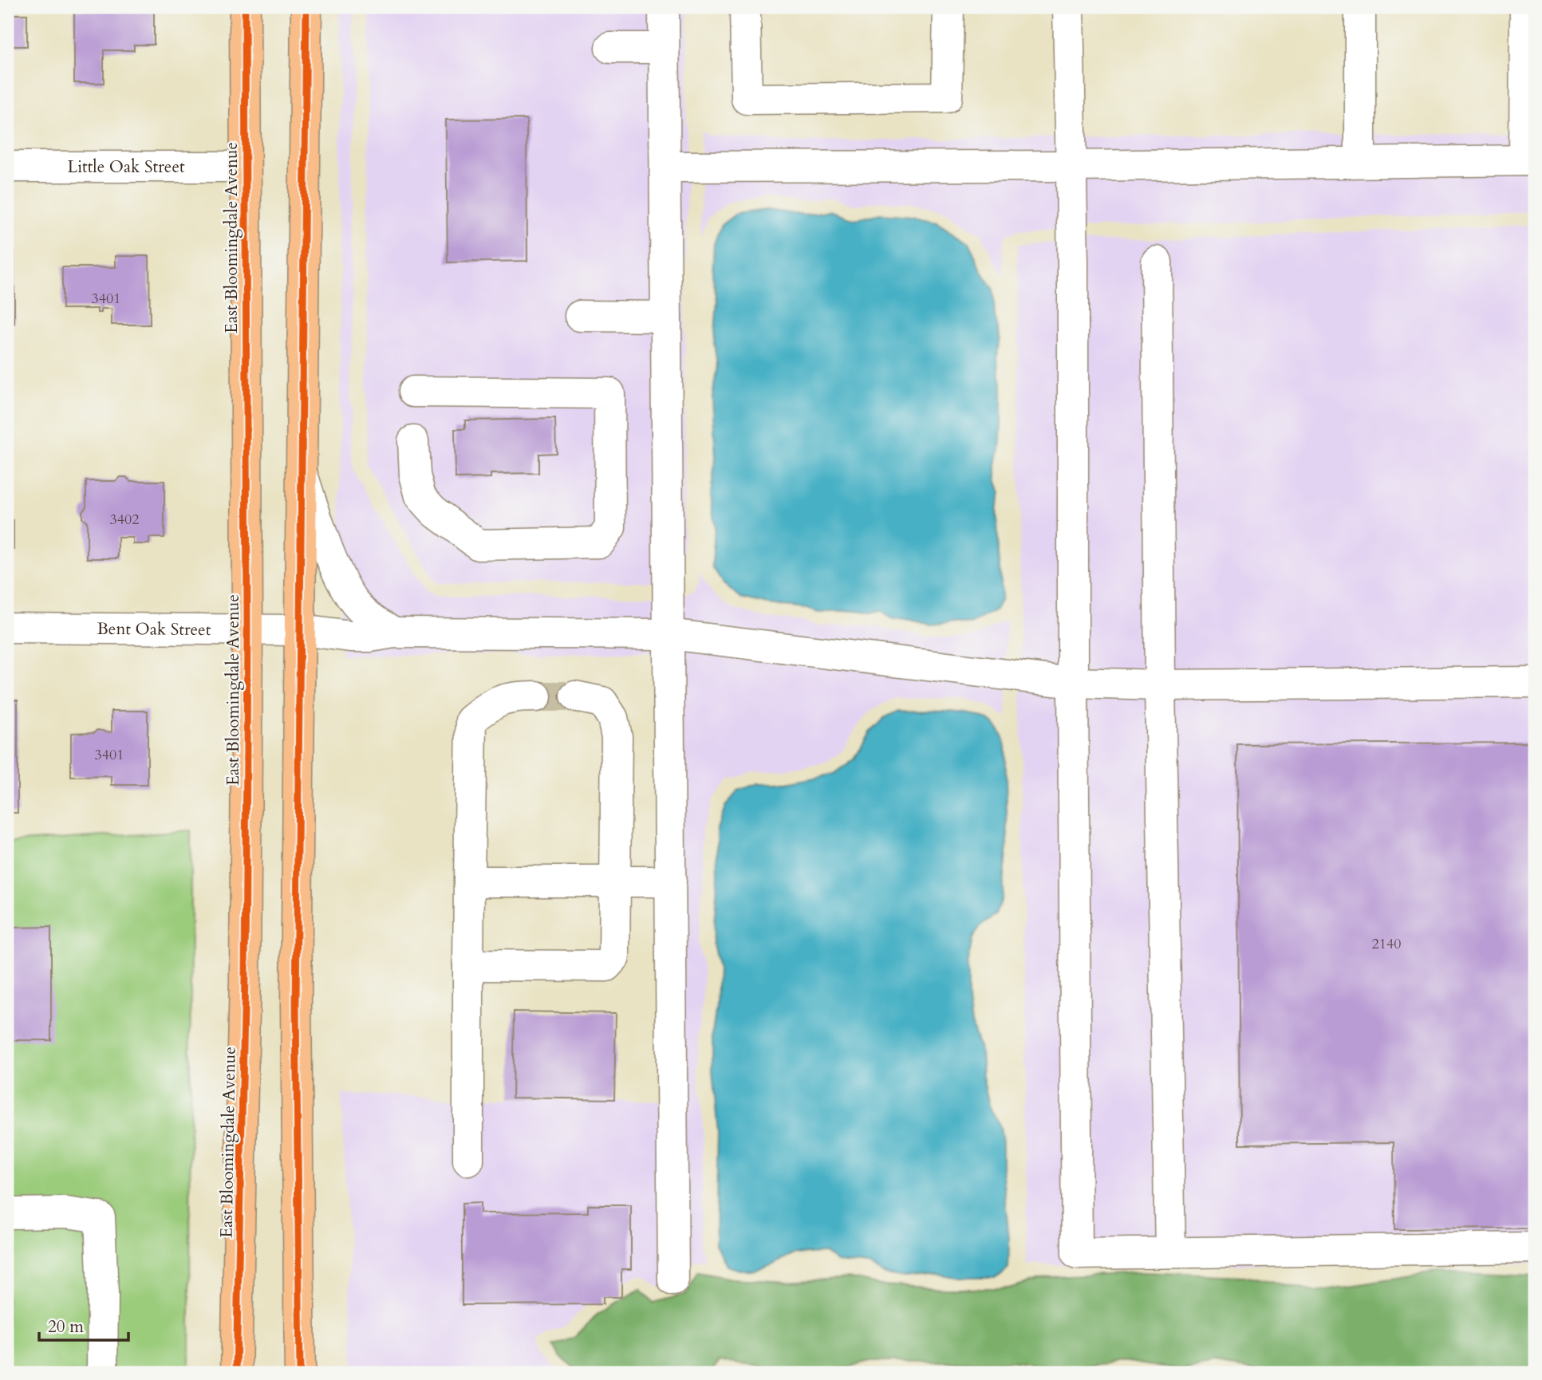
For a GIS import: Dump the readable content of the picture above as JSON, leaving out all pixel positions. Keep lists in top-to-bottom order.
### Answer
{
  "streets": {
    "main road": ["East Bloomingdale Avenue"],
    "street": ["Little Oak Street", "Bent Oak Street"]
  },
  "crossings": [
    ["Little Oak Street", "East Bloomingdale Avenue"],
    ["East Bloomingdale Avenue", "Bent Oak Street"]
  ],
  "house_numbers": [
    "3401",
    "3402",
    "3401",
    "2140"
  ],
  "scale_bar": "20 m"
}
